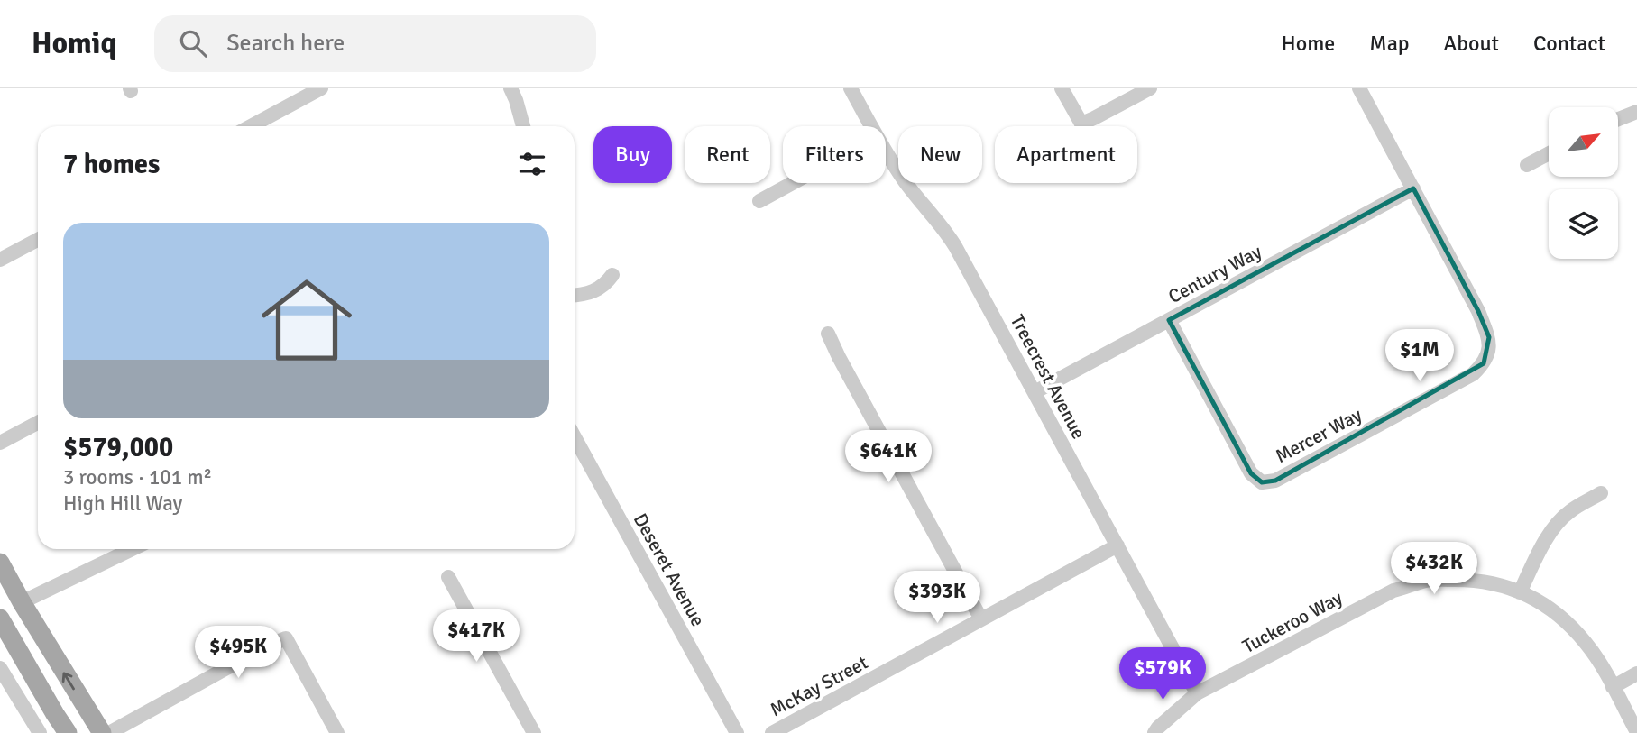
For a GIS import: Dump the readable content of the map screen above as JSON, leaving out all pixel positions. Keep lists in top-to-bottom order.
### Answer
{
  "streets": {
    "street": [
      "Century Way",
      "Treecrest Avenue",
      "Mercer Way",
      "Deseret Avenue",
      "Tuckeroo Way",
      "McKay Street"
    ]
  },
  "crossings": [
    ["Century Way", "Treecrest Avenue"],
    ["Century Way", "Mercer Way"],
    ["Treecrest Avenue", "Tuckeroo Way"],
    ["Treecrest Avenue", "McKay Street"]
  ],
  "north": "top right",
  "page": {
    "header": "Homiq",
    "search": "Search here",
    "nav": [
      "Home",
      "Map",
      "About",
      "Contact"
    ],
    "chip": [
      "Buy",
      "Rent",
      "Filters",
      "New",
      "Apartment"
    ],
    "heading": "7 homes",
    "list": [
      {
        "name": "$579,000",
        "note": "3 rooms · 101 m² · High Hill Way"
      }
    ],
    "price": [
      "$1M",
      "$641K",
      "$432K",
      "$393K",
      "$417K",
      "$495K",
      "$579K"
    ]
  }
}
